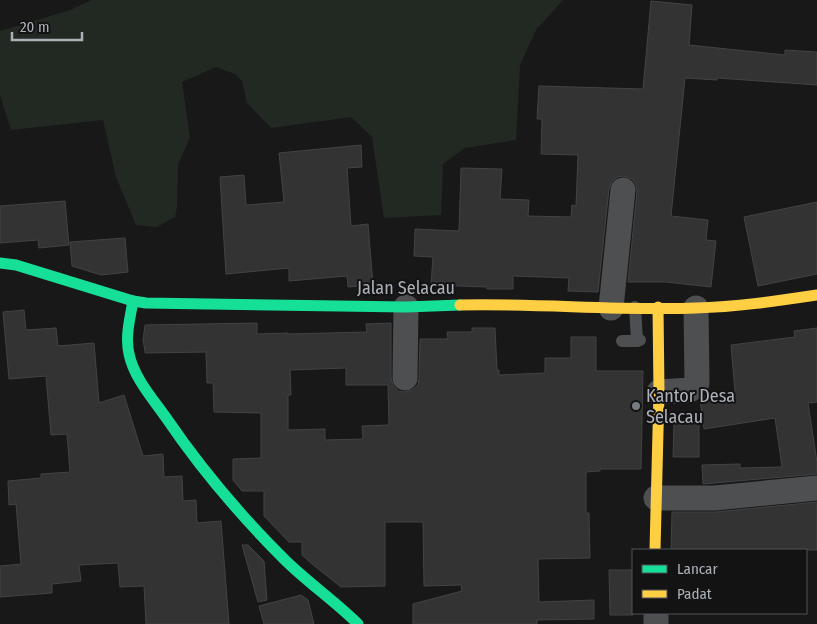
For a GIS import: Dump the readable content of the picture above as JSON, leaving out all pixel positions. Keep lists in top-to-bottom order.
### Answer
{
  "streets": {
    "street": ["Jalan Selacau"]
  },
  "places": ["Kantor Desa Selacau"],
  "legend": ["Lancar", "Padat"],
  "scale_bar": "20 m"
}
